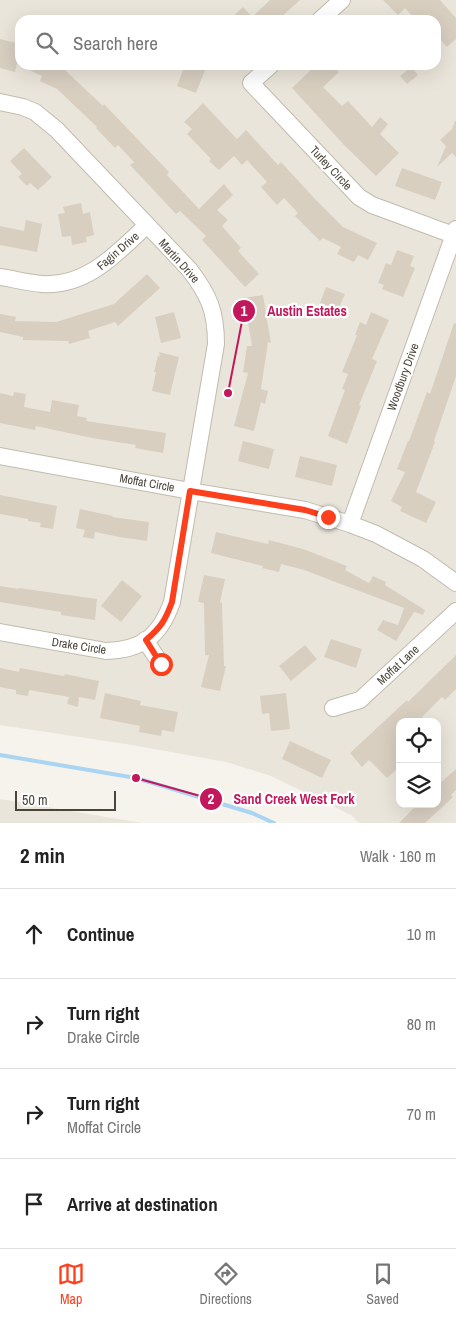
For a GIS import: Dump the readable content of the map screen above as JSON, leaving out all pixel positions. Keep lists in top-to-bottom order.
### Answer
{
  "streets": {
    "street": [
      "Turley Circle",
      "Fagin Drive",
      "Martin Drive",
      "Woodbury Drive",
      "Moffat Circle",
      "Drake Circle",
      "Moffat Lane"
    ]
  },
  "crossings": [
    ["Turley Circle", "Woodbury Drive"],
    ["Fagin Drive", "Martin Drive"],
    ["Martin Drive", "Moffat Circle"],
    ["Martin Drive", "Drake Circle"],
    ["Woodbury Drive", "Moffat Circle"],
    ["Moffat Circle", "Drake Circle"]
  ],
  "places": ["Austin Estates", "Sand Creek West Fork"],
  "scale_bar": "50 m",
  "page": {
    "search": "Search here",
    "scale": "50 m",
    "heading": ["2 min", "Walk · 160 m"],
    "list": [
      ["Continue", "10 m"],
      ["Turn right", "Drake Circle", "80 m"],
      ["Turn right", "Moffat Circle", "70 m"],
      "Arrive at destination"
    ],
    "nav": ["Map", "Directions", "Saved"]
  }
}
